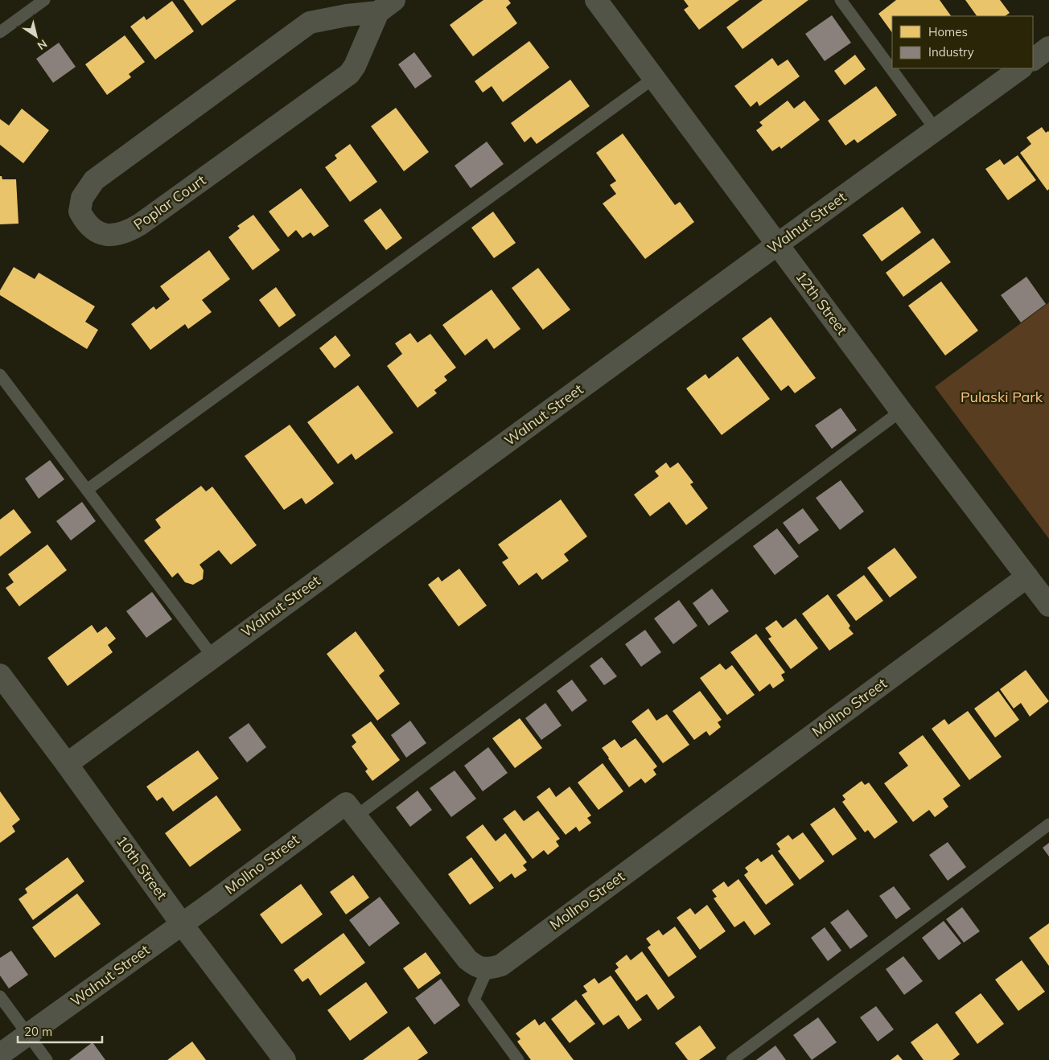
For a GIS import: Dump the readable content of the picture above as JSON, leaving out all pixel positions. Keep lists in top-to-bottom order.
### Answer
{
  "streets": {
    "street": [
      "Poplar Court",
      "Walnut Street",
      "12th Street",
      "Mollno Street",
      "10th Street"
    ]
  },
  "crossings": [
    ["Walnut Street", "12th Street"],
    ["Walnut Street", "Mollno Street"],
    ["Walnut Street", "10th Street"],
    ["12th Street", "Mollno Street"],
    ["Mollno Street", "10th Street"]
  ],
  "parks": ["Pulaski Park"],
  "legend": ["Homes", "Industry"],
  "scale_bar": "20 m",
  "north": "bottom right"
}
